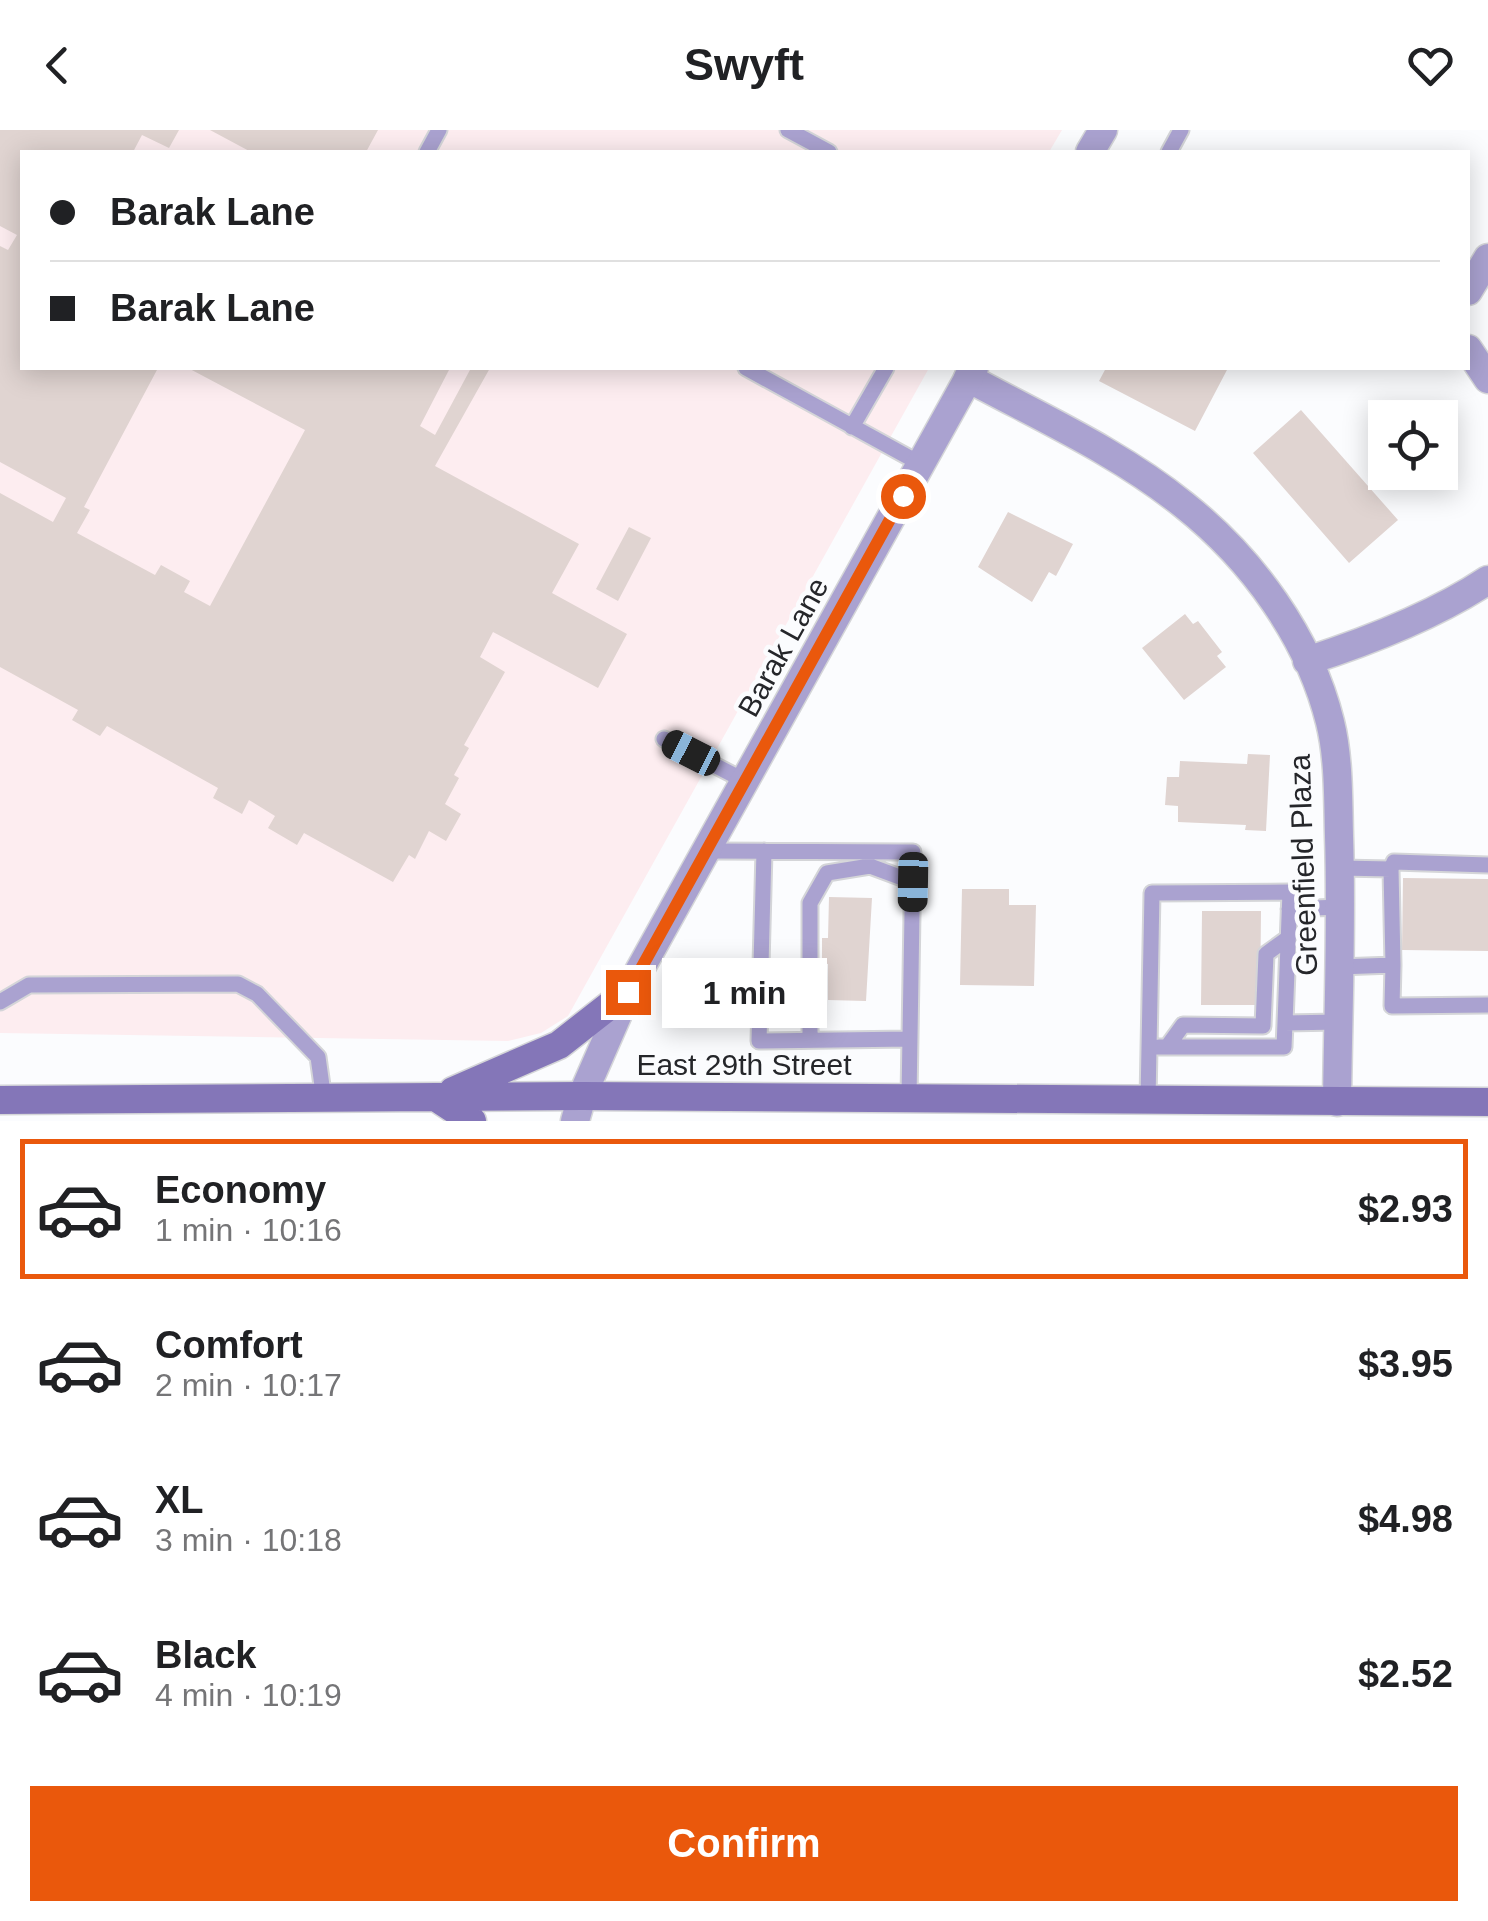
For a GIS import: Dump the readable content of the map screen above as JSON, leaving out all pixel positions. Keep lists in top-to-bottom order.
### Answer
{
  "streets": {
    "main road": ["East 29th Street"],
    "street": ["Barak Lane", "Greenfield Plaza"]
  },
  "crossings": [
    ["Barak Lane", "Greenfield Plaza"],
    ["Barak Lane", "East 29th Street"],
    ["Greenfield Plaza", "East 29th Street"]
  ],
  "page": {
    "header": "Swyft",
    "banner": ["Barak Lane", "Barak Lane"],
    "bubble": "1 min",
    "list": [
      {
        "name": "Economy",
        "note": "1 min · 10:16",
        "value": "$2.93"
      },
      {
        "name": "Comfort",
        "note": "2 min · 10:17",
        "value": "$3.95"
      },
      {
        "name": "XL",
        "note": "3 min · 10:18",
        "value": "$4.98"
      },
      {
        "name": "Black",
        "note": "4 min · 10:19",
        "value": "$2.52"
      }
    ],
    "buttons": "Confirm"
  }
}
